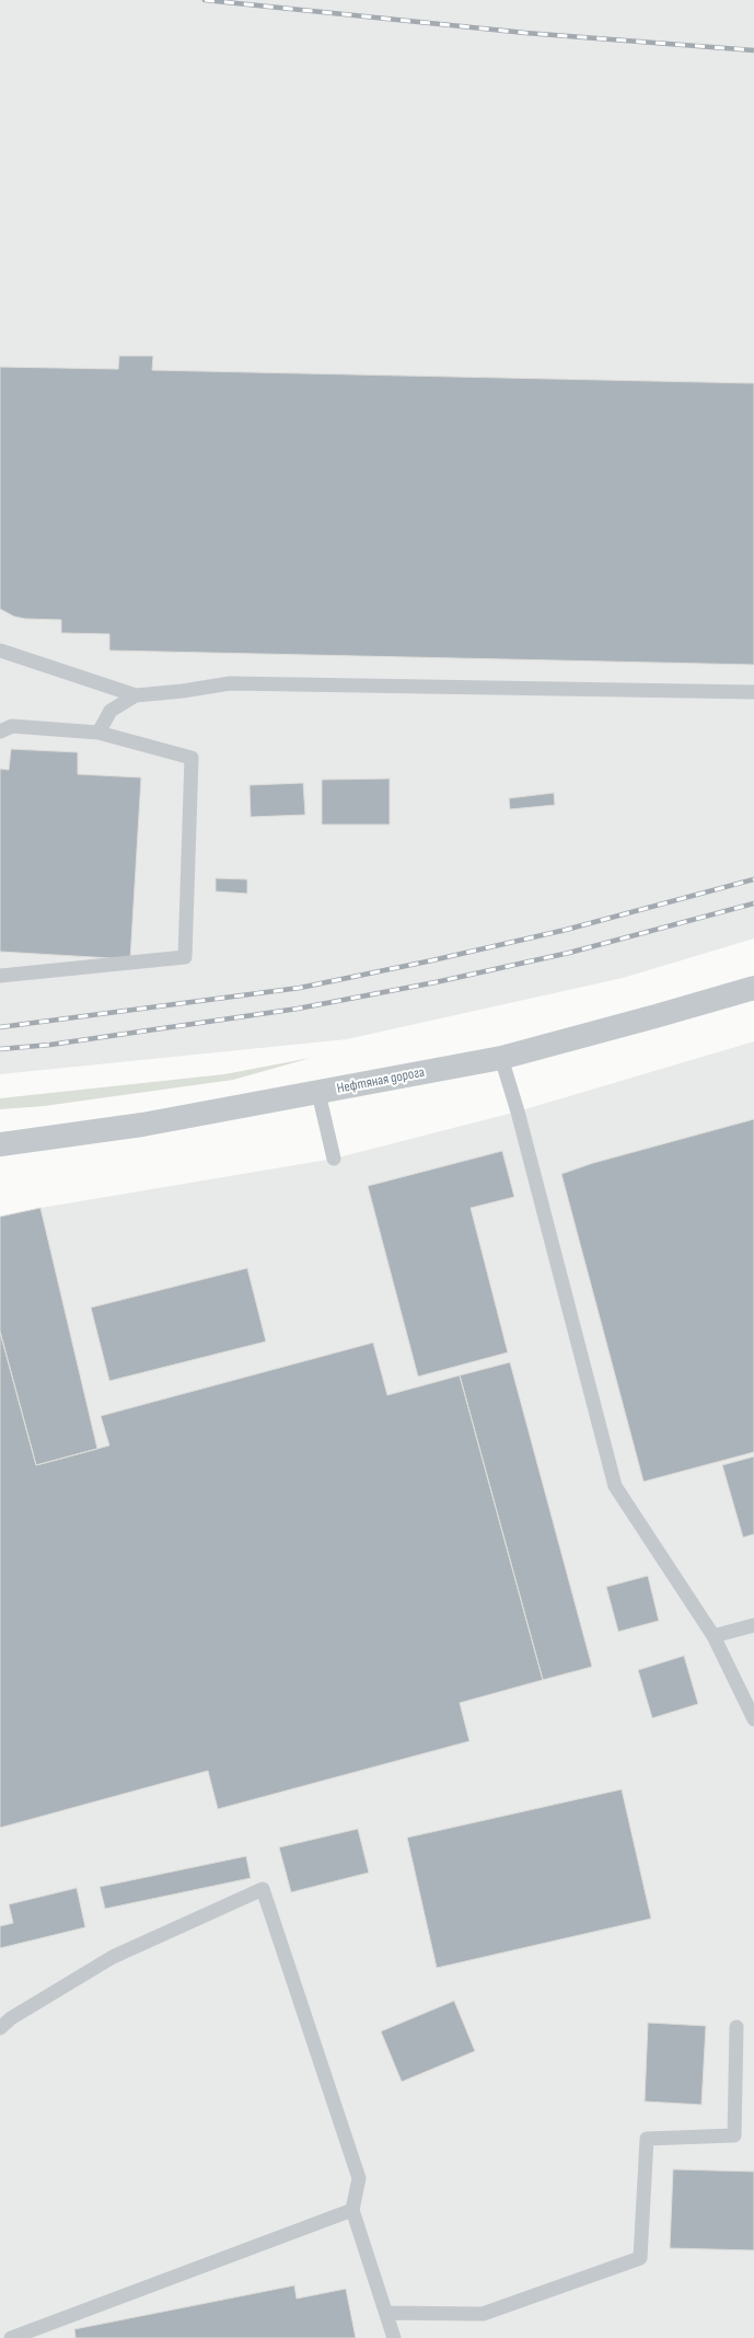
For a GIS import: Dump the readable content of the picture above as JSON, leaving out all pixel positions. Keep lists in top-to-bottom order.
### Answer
{
  "streets": {
    "street": ["Нефтяная дорога"]
  }
}
